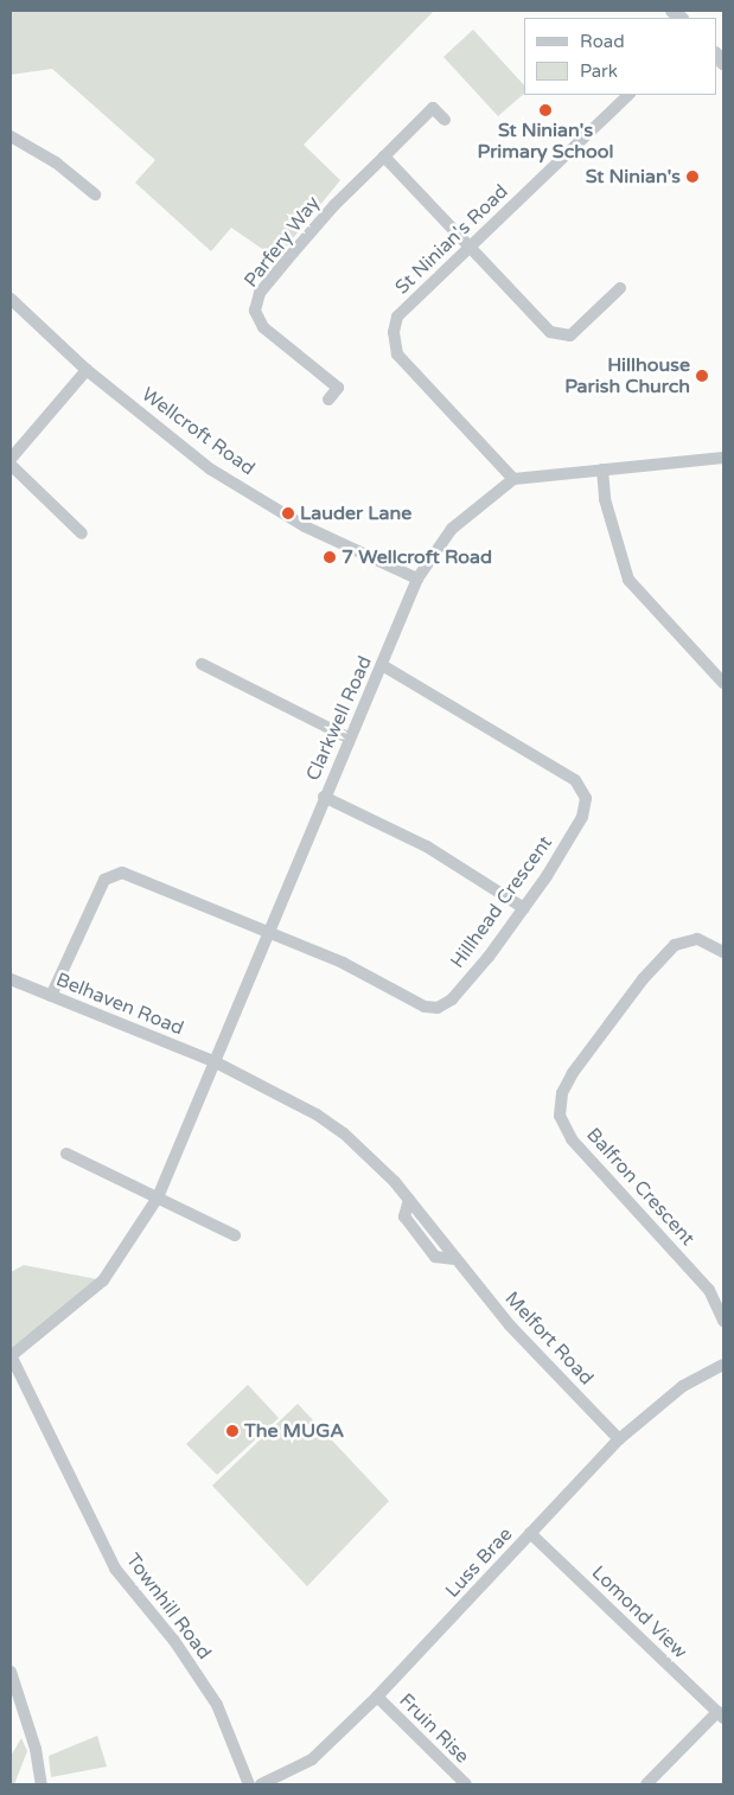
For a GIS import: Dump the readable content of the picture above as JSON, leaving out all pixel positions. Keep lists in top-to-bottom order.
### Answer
{
  "streets": {
    "street": [
      "St Ninian's Road",
      "Parfery Way",
      "Wellcroft Road",
      "Clarkwell Road",
      "Hillhead Crescent",
      "Belhaven Road",
      "Balfron Crescent",
      "Melfort Road",
      "Luss Brae",
      "Townhill Road",
      "Lomond View",
      "Fruin Rise"
    ]
  },
  "crossings": [
    ["St Ninian's Road", "Clarkwell Road"],
    ["Wellcroft Road", "Clarkwell Road"],
    ["Clarkwell Road", "Hillhead Crescent"],
    ["Clarkwell Road", "Belhaven Road"],
    ["Clarkwell Road", "Melfort Road"],
    ["Clarkwell Road", "Townhill Road"],
    ["Belhaven Road", "Melfort Road"],
    ["Melfort Road", "Luss Brae"],
    ["Luss Brae", "Lomond View"],
    ["Luss Brae", "Fruin Rise"]
  ],
  "places": [
    "St Ninian's Primary School",
    "St Ninian's",
    "Hillhouse Parish Church",
    "Lauder Lane",
    "7 Wellcroft Road",
    "The MUGA"
  ],
  "legend": ["Road", "Park"]
}
